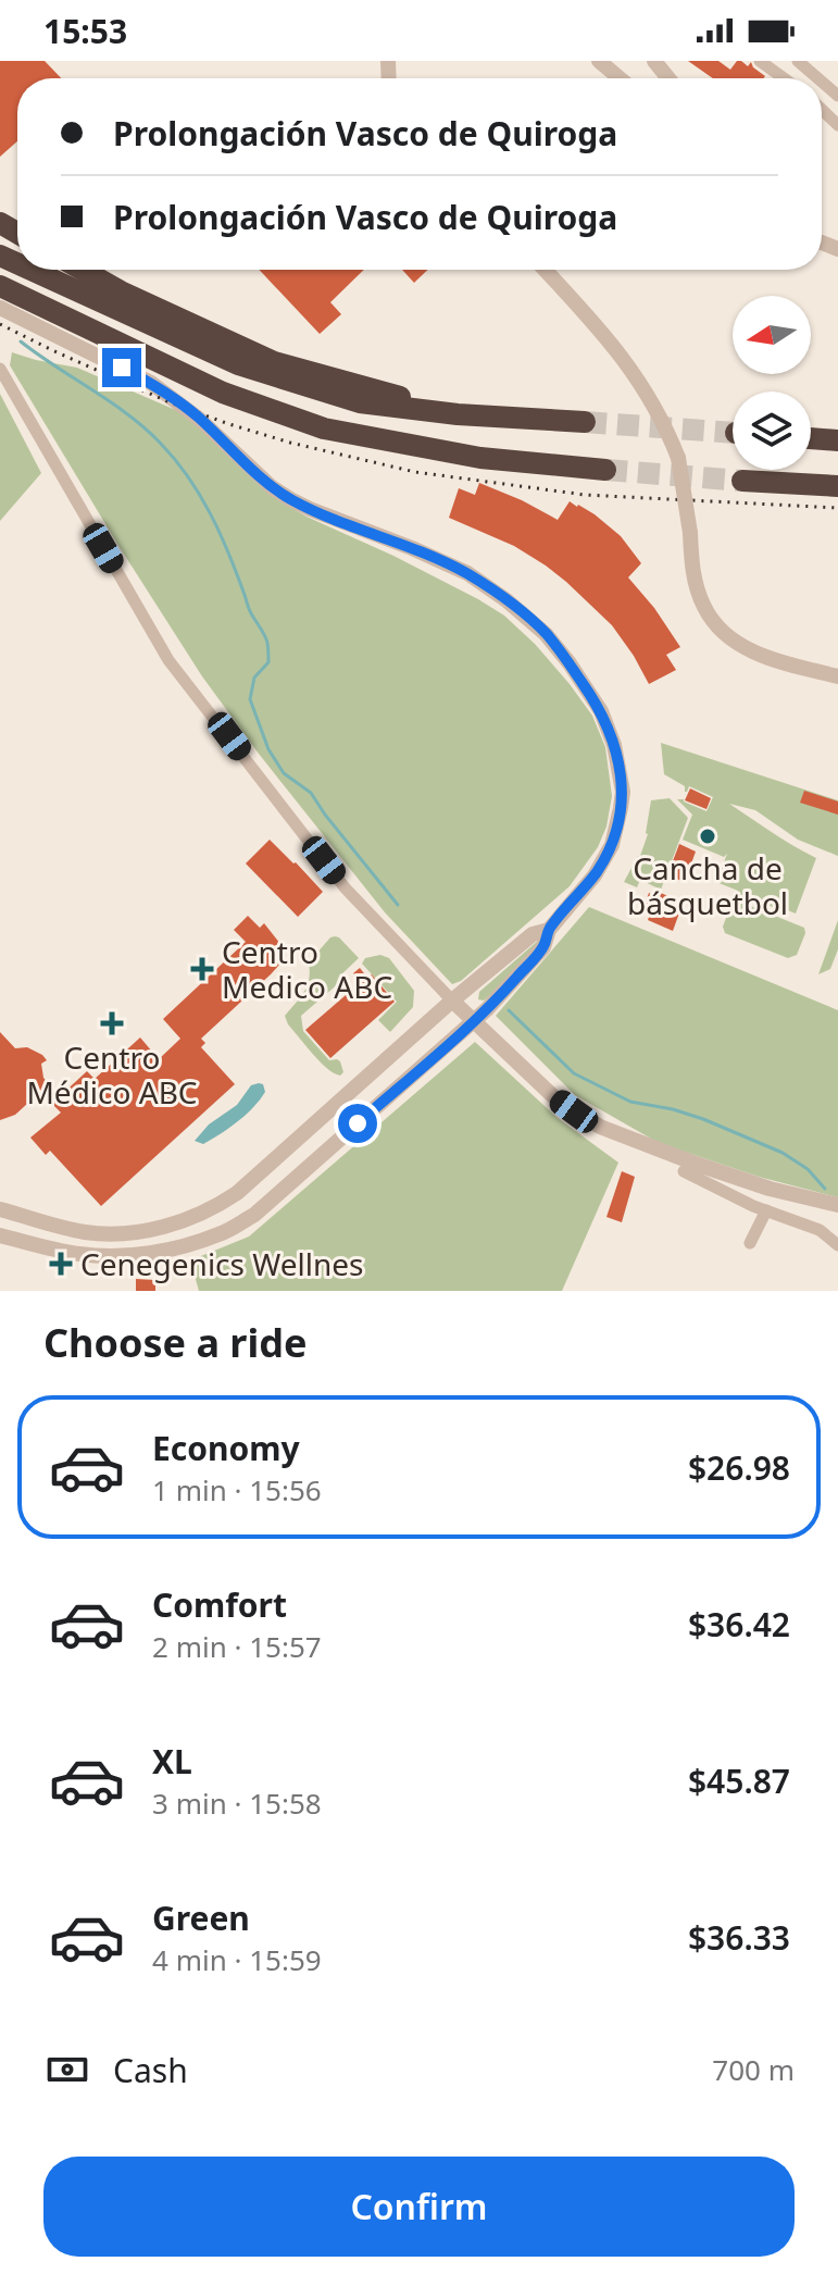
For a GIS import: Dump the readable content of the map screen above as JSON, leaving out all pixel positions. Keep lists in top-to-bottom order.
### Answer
{
  "places": {
    "other": ["Cancha de básquetbol"],
    "health": ["Centro Medico ABC", "Centro Médico ABC", "Cenegenics Wellnes"]
  },
  "north": "left",
  "page": {
    "status": "15:53",
    "banner": ["Prolongación Vasco de Quiroga", "Prolongación Vasco de Quiroga"],
    "heading": "Choose a ride",
    "list": [
      {
        "name": "Economy",
        "note": "1 min · 15:56",
        "value": "$26.98"
      },
      {
        "name": "Comfort",
        "note": "2 min · 15:57",
        "value": "$36.42"
      },
      {
        "name": "XL",
        "note": "3 min · 15:58",
        "value": "$45.87"
      },
      {
        "name": "Green",
        "note": "4 min · 15:59",
        "value": "$36.33"
      }
    ],
    "pay": ["Cash", "700 m"],
    "buttons": "Confirm"
  }
}
